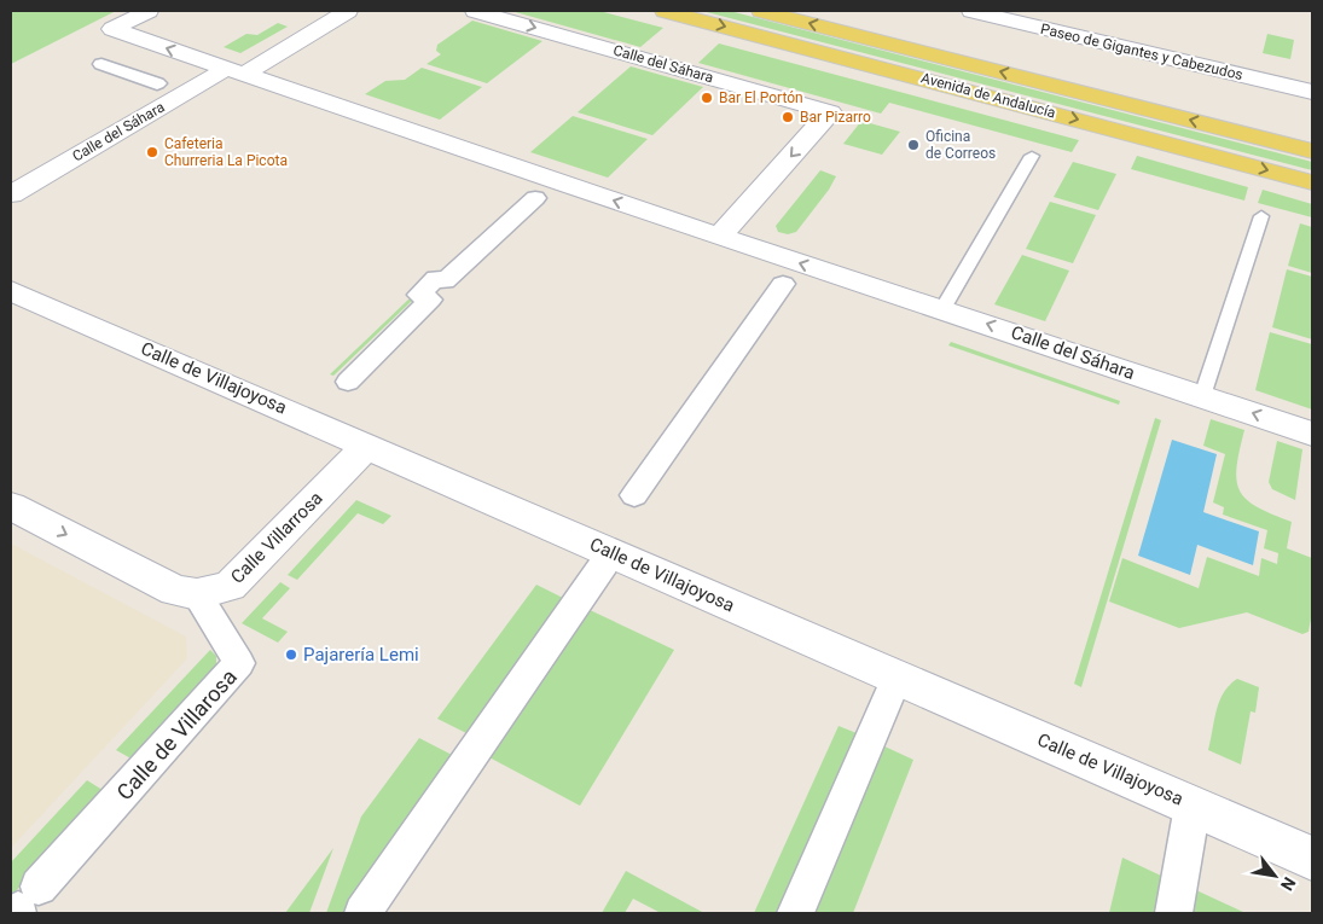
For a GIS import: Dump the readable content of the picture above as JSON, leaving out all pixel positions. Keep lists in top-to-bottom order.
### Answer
{
  "streets": {
    "main road": ["Avenida de Andalucía"],
    "street": [
      "Paseo de Gigantes y Cabezudos",
      "Calle del Sáhara",
      "Calle de Villajoyosa",
      "Calle Villarrosa",
      "Calle de Villarosa"
    ]
  },
  "crossings": [
    ["Calle de Villajoyosa", "Calle Villarrosa"],
    ["Calle Villarrosa", "Calle de Villarosa"]
  ],
  "one_way": ["Calle Villarrosa"],
  "places": [
    "Bar El Portón",
    "Bar Pizarro",
    "Oficina de Correos",
    "Cafeteria Churreria La Picota",
    "Pajarería Lemi"
  ],
  "north": "bottom right"
}
